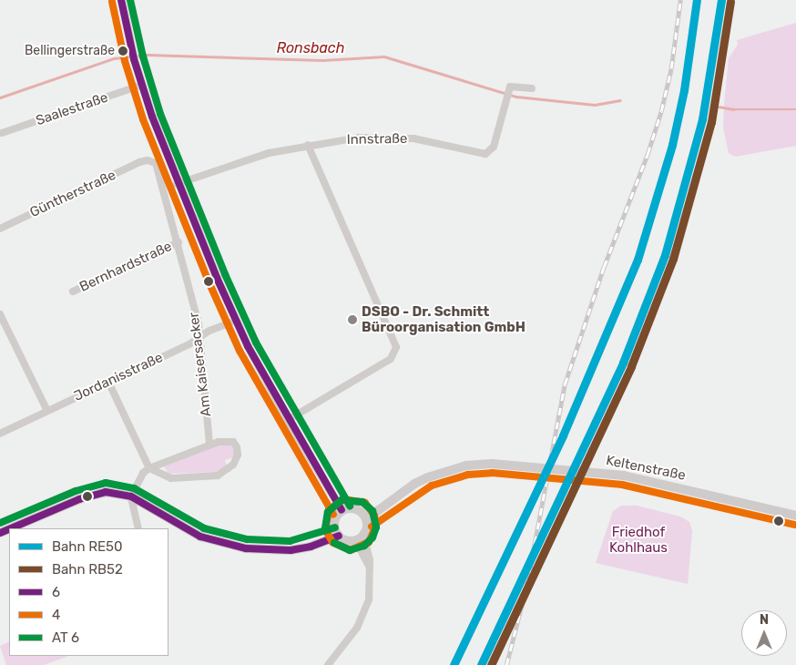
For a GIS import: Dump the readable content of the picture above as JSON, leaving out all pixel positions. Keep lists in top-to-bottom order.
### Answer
{
  "streets": {
    "main road": ["Keltenstraße"],
    "street": [
      "Saalestraße",
      "Innstraße",
      "Güntherstraße",
      "Bernhardstraße",
      "Am Kaisersacker",
      "Jordanisstraße"
    ]
  },
  "crossings": [
    ["Güntherstraße", "Am Kaisersacker"],
    ["Bernhardstraße", "Am Kaisersacker"],
    ["Am Kaisersacker", "Jordanisstraße"]
  ],
  "water": ["Ronsbach"],
  "parks": ["Friedhof Kohlhaus"],
  "places": ["Bellingerstraße", "DSBO - Dr. Schmitt Büroorganisation GmbH"],
  "lines": [
    "rail line RE50",
    "transit line 6",
    "rail line RB52",
    "transit line 4"
  ],
  "legend": [
    "Bahn RE50",
    "Bahn RB52",
    "6",
    "4",
    "AT 6"
  ],
  "north": "top"
}
